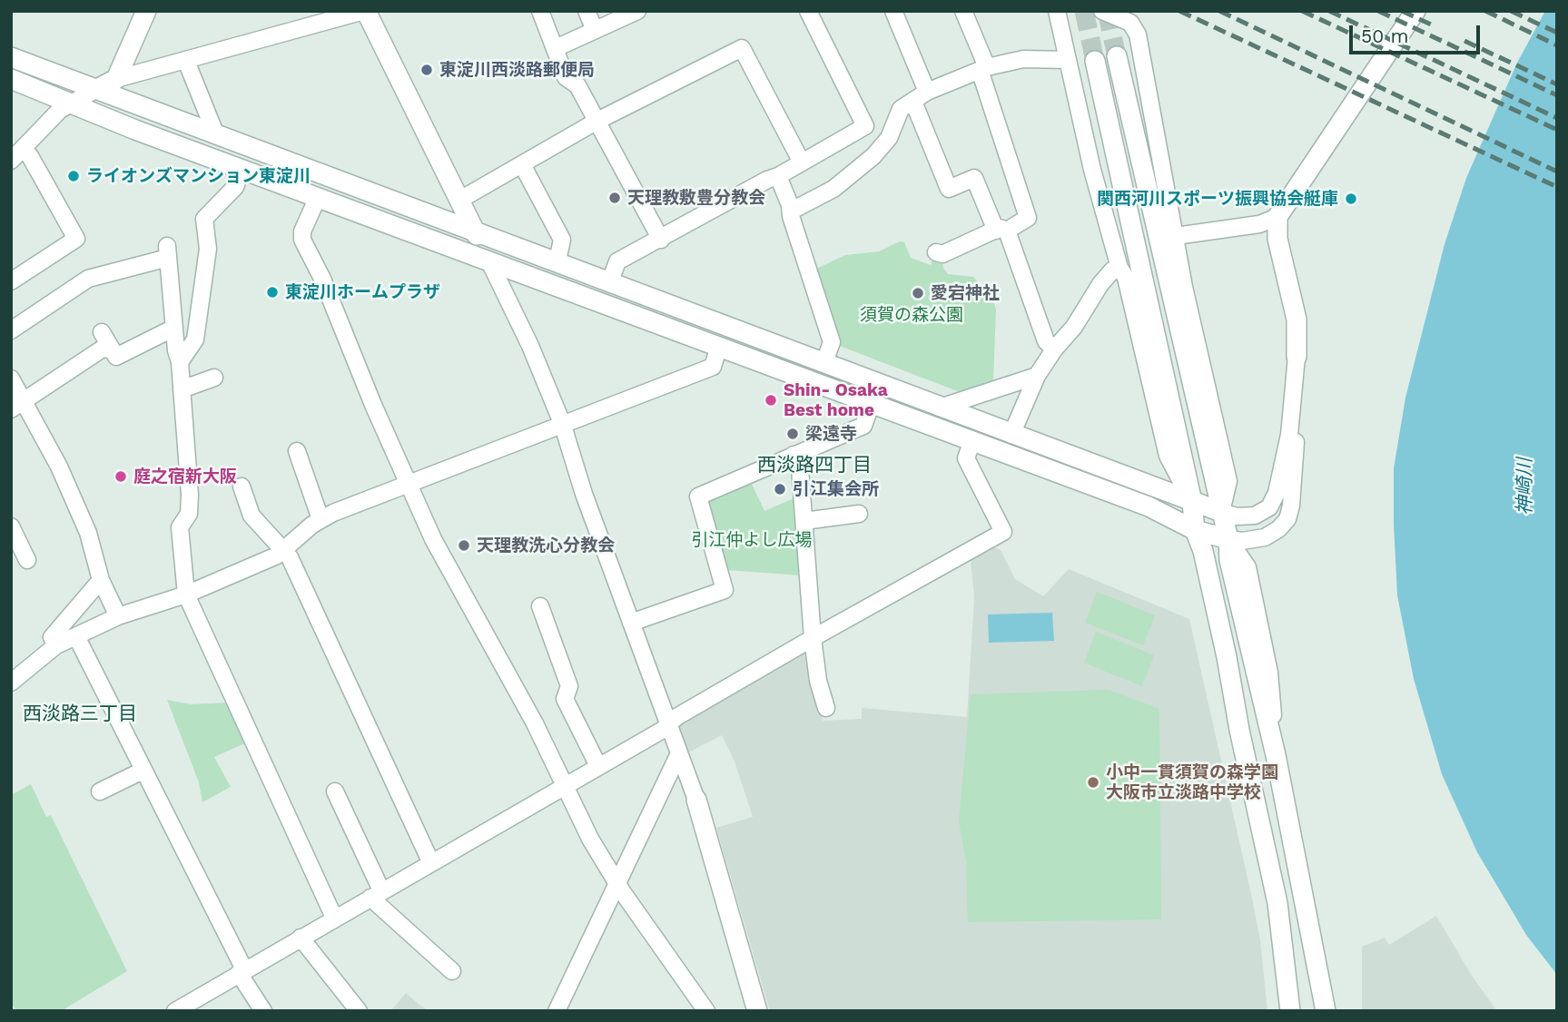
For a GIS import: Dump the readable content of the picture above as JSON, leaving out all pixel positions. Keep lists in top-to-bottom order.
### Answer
{
  "districts": ["西淡路四丁目", "西淡路三丁目"],
  "water": ["神崎川"],
  "parks": ["須賀の森公園", "引江仲よし広場"],
  "places": [
    "東淀川西淡路郵便局",
    "ライオンズマンション東淀川",
    "天理教敷豊分教会",
    "関西河川スポーツ振興協会艇庫",
    "東淀川ホームプラザ",
    "愛宕神社",
    "Shin- Osaka Best home",
    "梁遠寺",
    "庭之宿新大阪",
    "引江集会所",
    "天理教洗心分教会",
    "小中一貫須賀の森学園 大阪市立淡路中学校"
  ],
  "scale_bar": "50 m"
}
